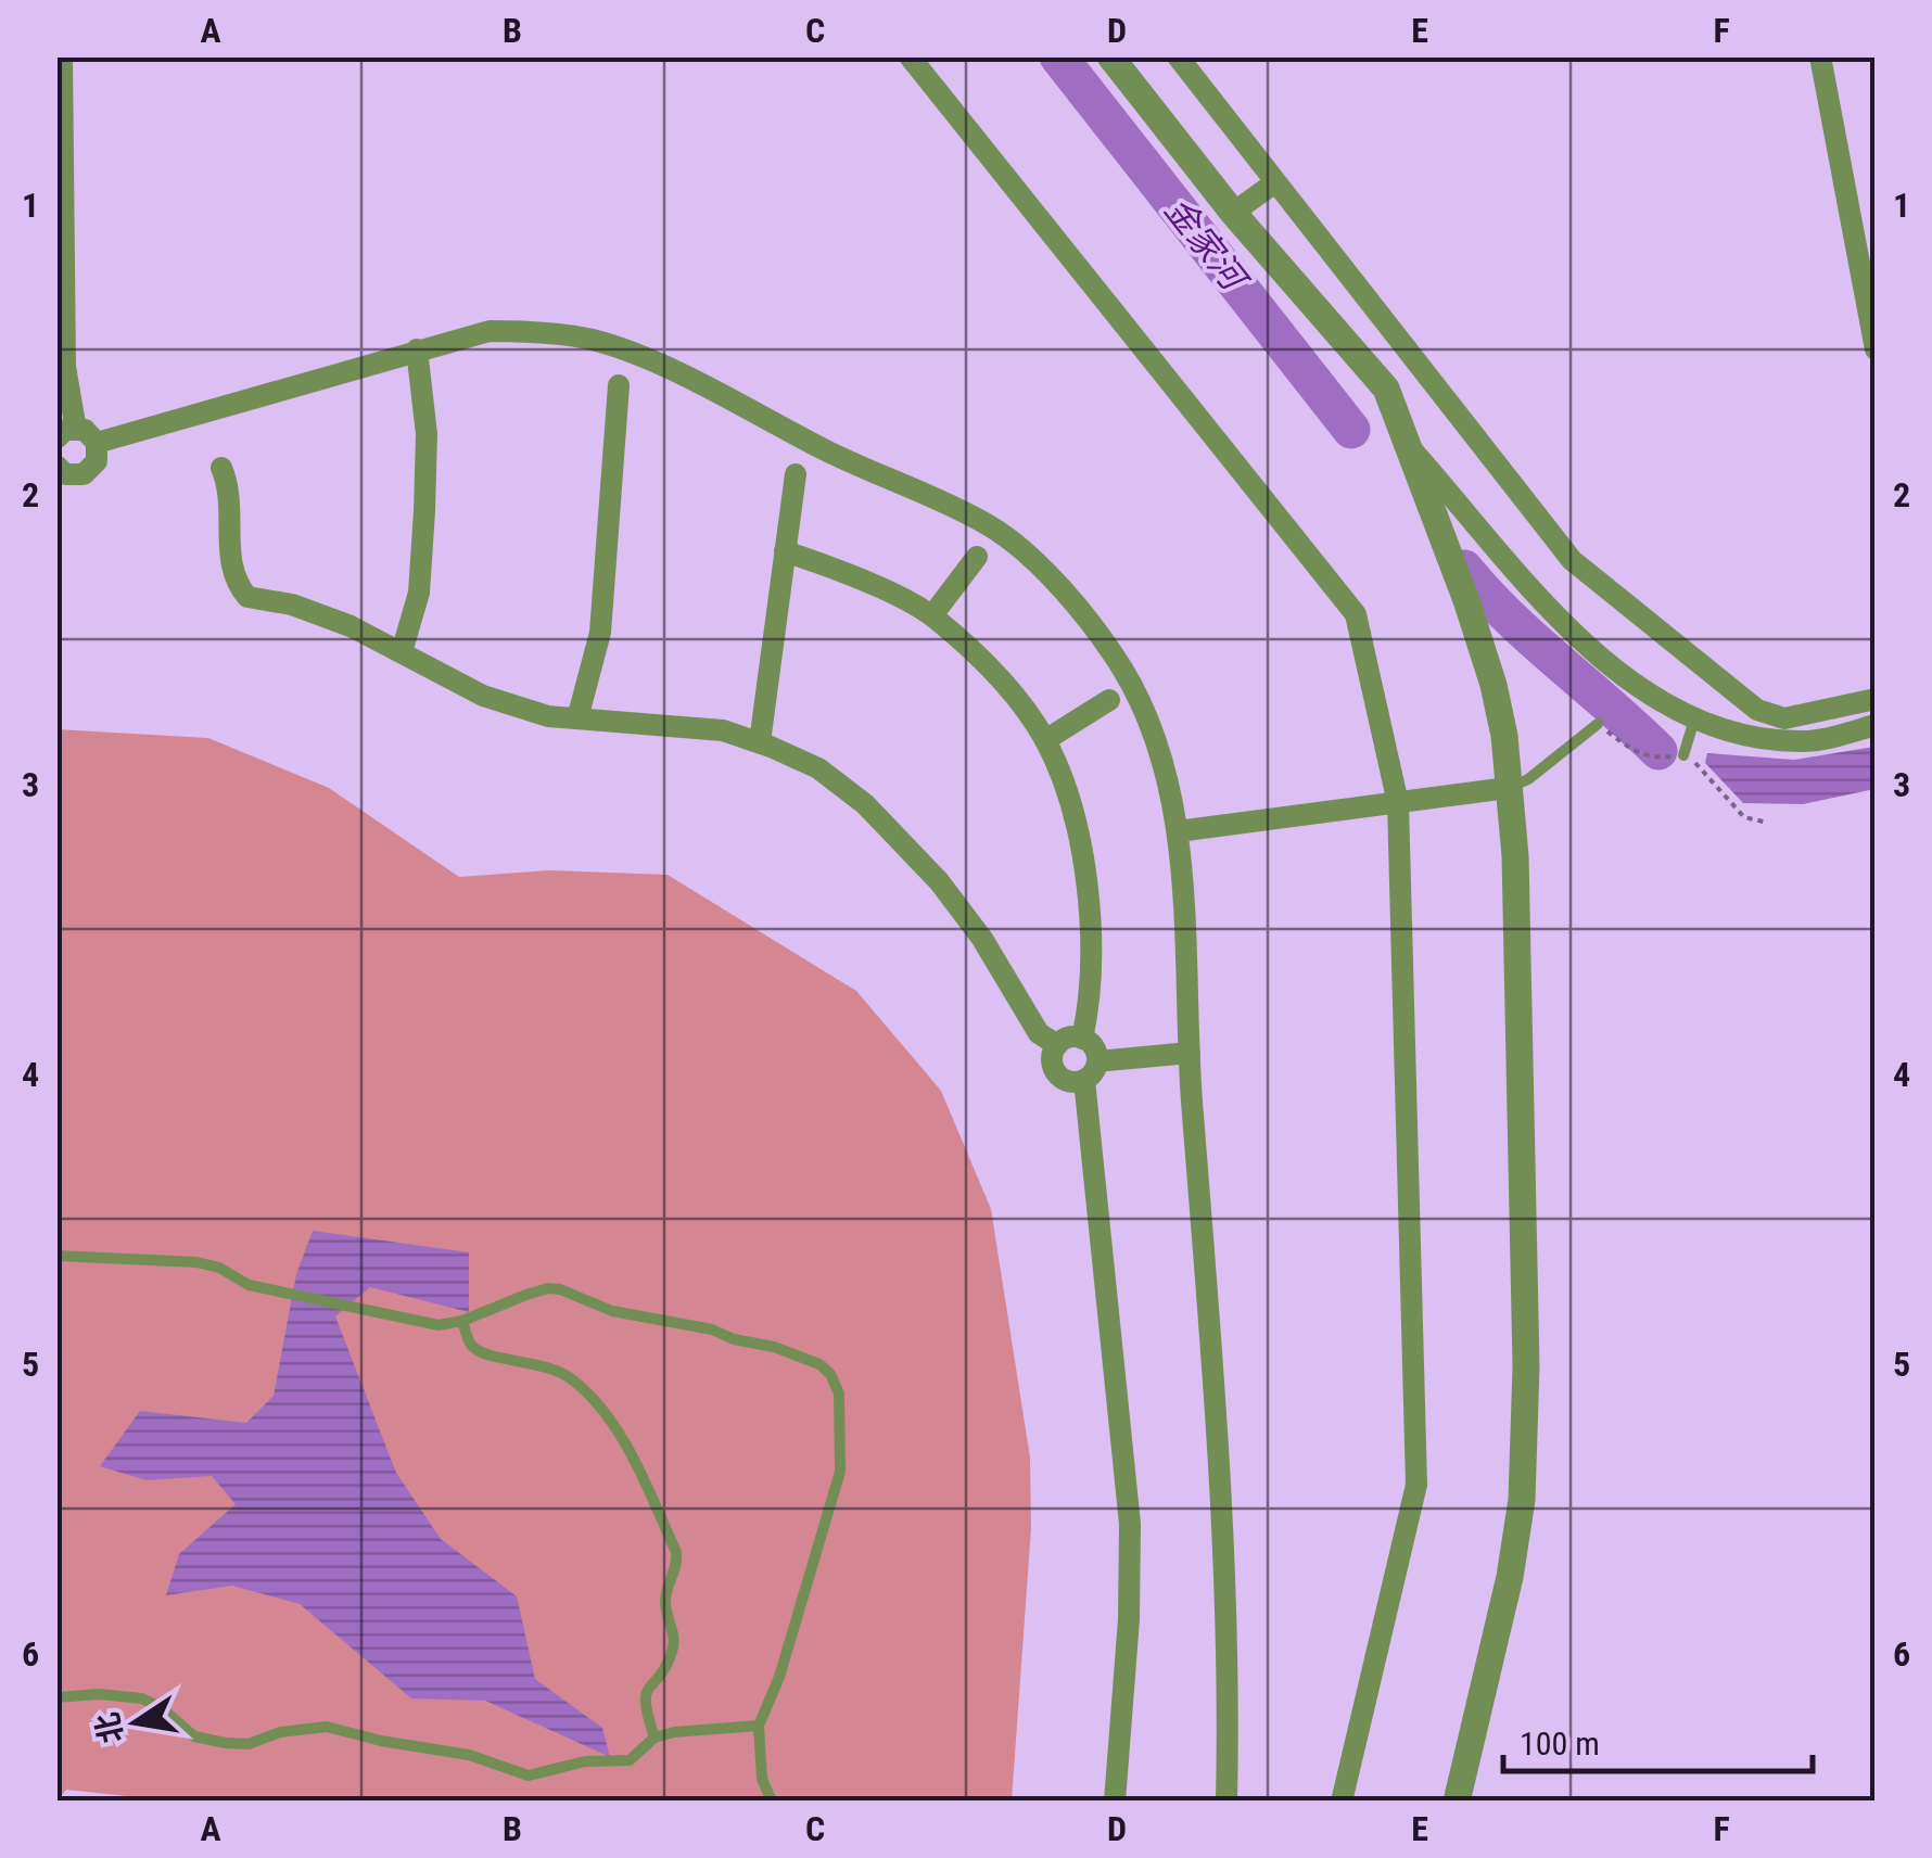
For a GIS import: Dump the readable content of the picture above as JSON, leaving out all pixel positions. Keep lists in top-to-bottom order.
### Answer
{
  "water": ["金家河"],
  "scale_bar": "100 m",
  "north": "left",
  "grid": {
    "columns": [
      "A",
      "B",
      "C",
      "D",
      "E",
      "F"
    ],
    "rows": [
      "1",
      "2",
      "3",
      "4",
      "5",
      "6"
    ]
  }
}
